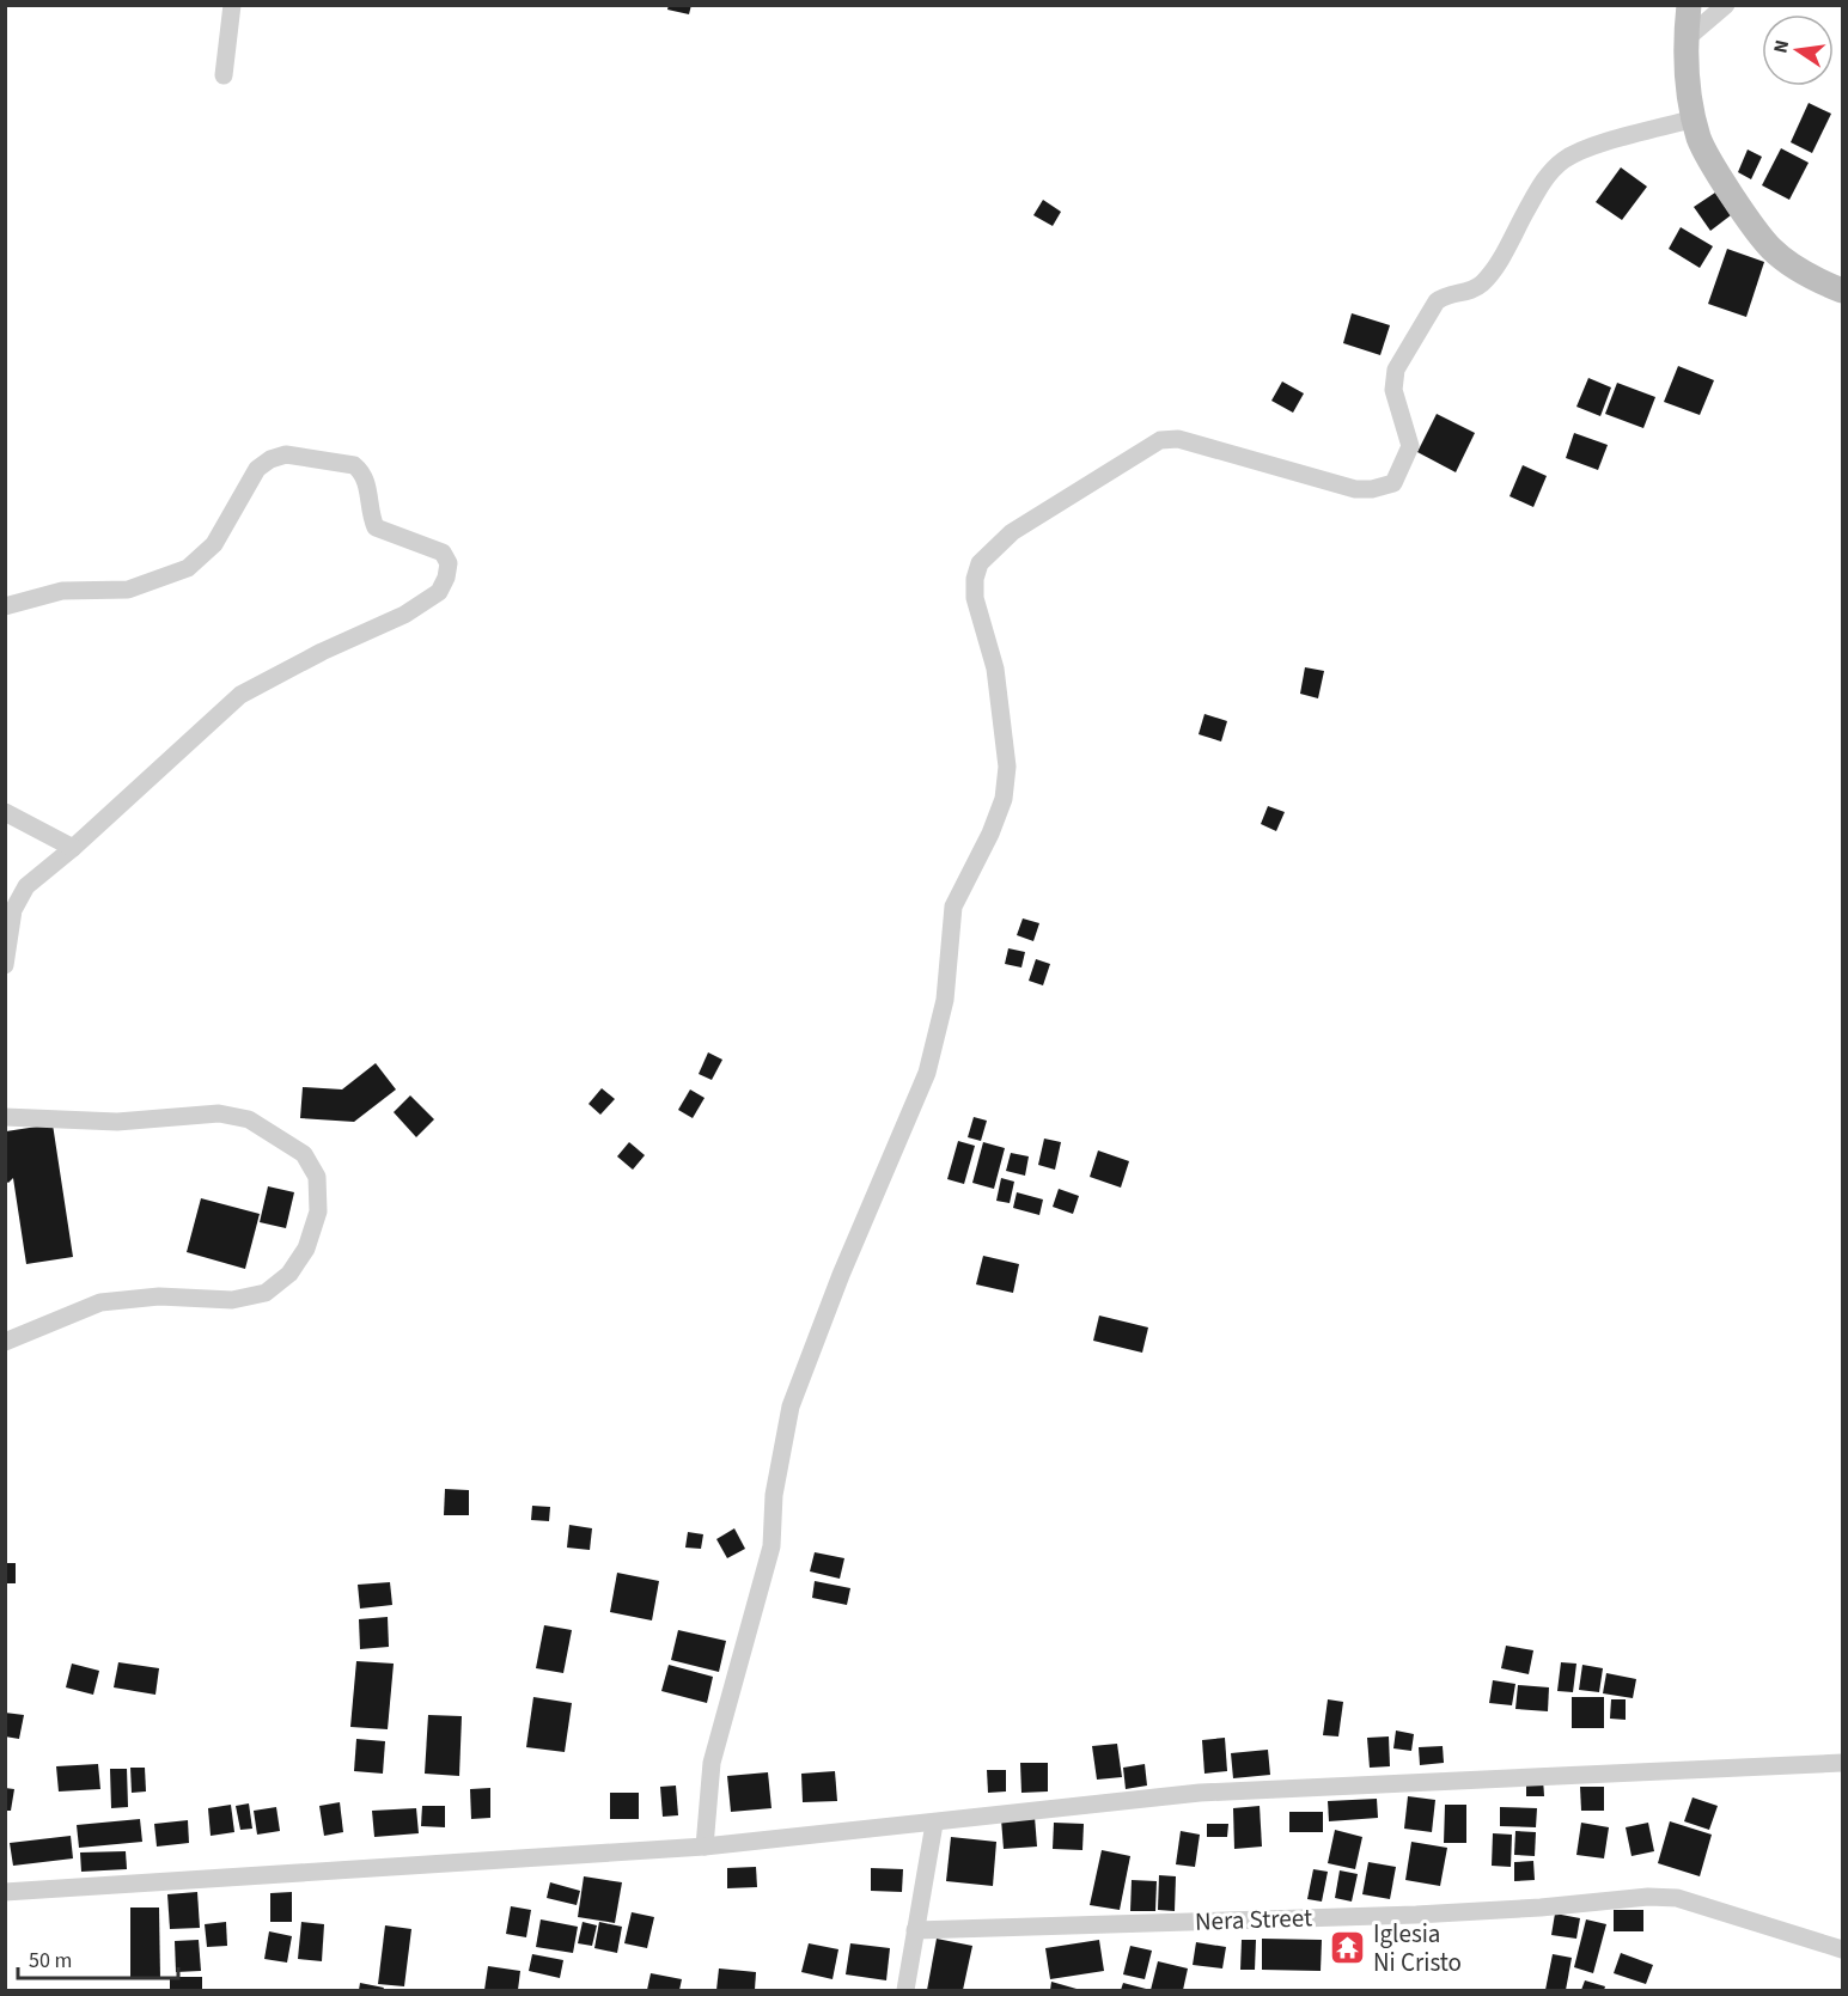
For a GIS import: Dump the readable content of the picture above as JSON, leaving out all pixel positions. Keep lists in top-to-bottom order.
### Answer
{
  "streets": {
    "street": ["Nera Street"]
  },
  "places": {
    "temple": ["Iglesia Ni Cristo"]
  },
  "scale_bar": "50 m",
  "north": "left"
}
